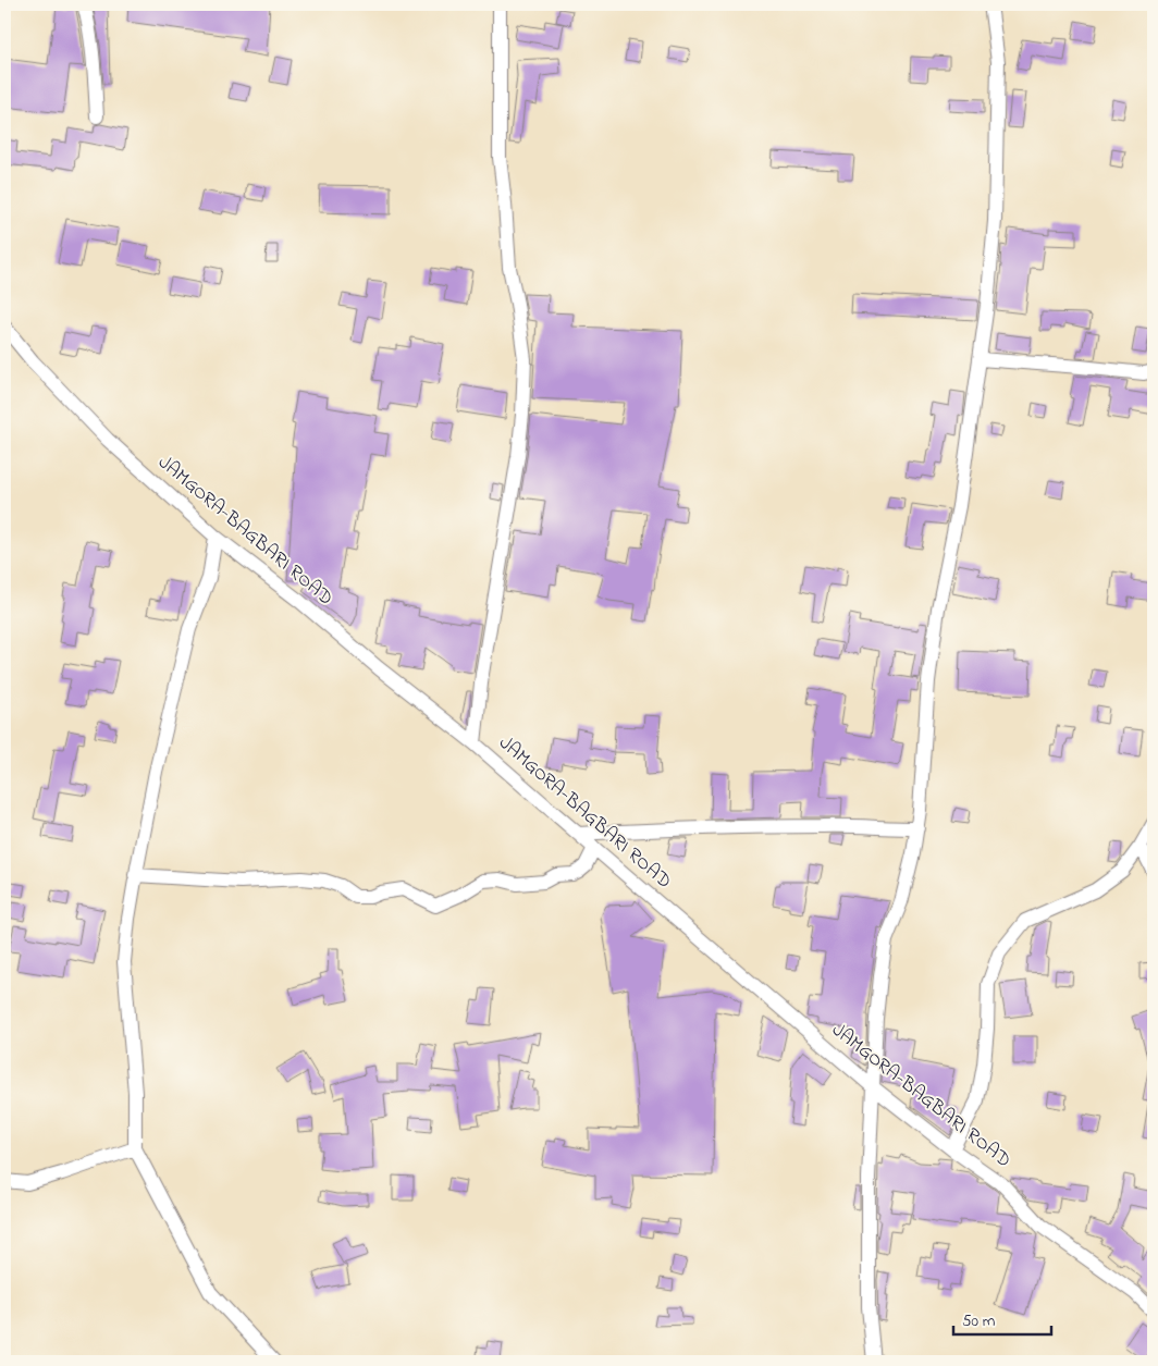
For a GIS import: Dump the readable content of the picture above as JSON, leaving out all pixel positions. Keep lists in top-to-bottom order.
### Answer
{
  "streets": {
    "street": ["JAMGORA-BAGBARI ROAD"]
  },
  "scale_bar": "50 m"
}
